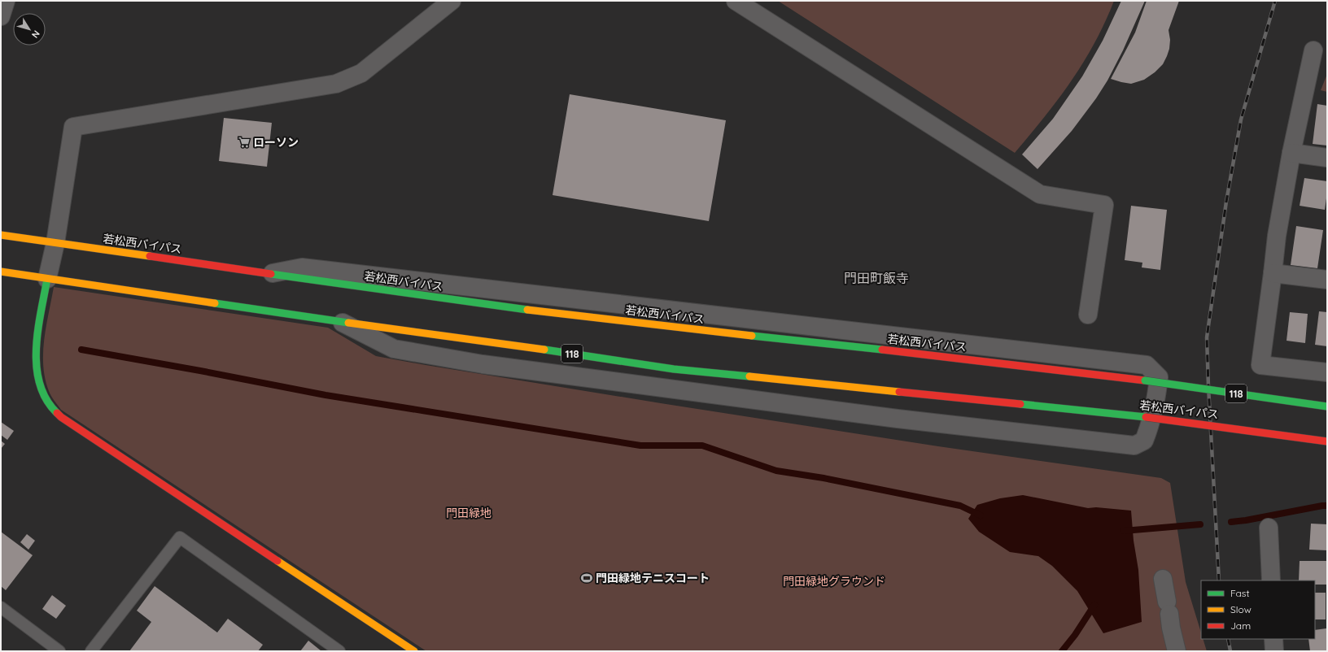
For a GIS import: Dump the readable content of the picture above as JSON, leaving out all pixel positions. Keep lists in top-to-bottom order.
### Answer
{
  "streets": {
    "main road": ["若松西バイパス", "118"]
  },
  "districts": ["門田町飯寺"],
  "parks": ["門田緑地", "門田緑地グラウンド"],
  "places": {
    "supermarket": ["ローソン"],
    "sports": ["門田緑地テニスコート"]
  },
  "legend": ["Fast", "Slow", "Jam"],
  "north": "bottom right"
}
